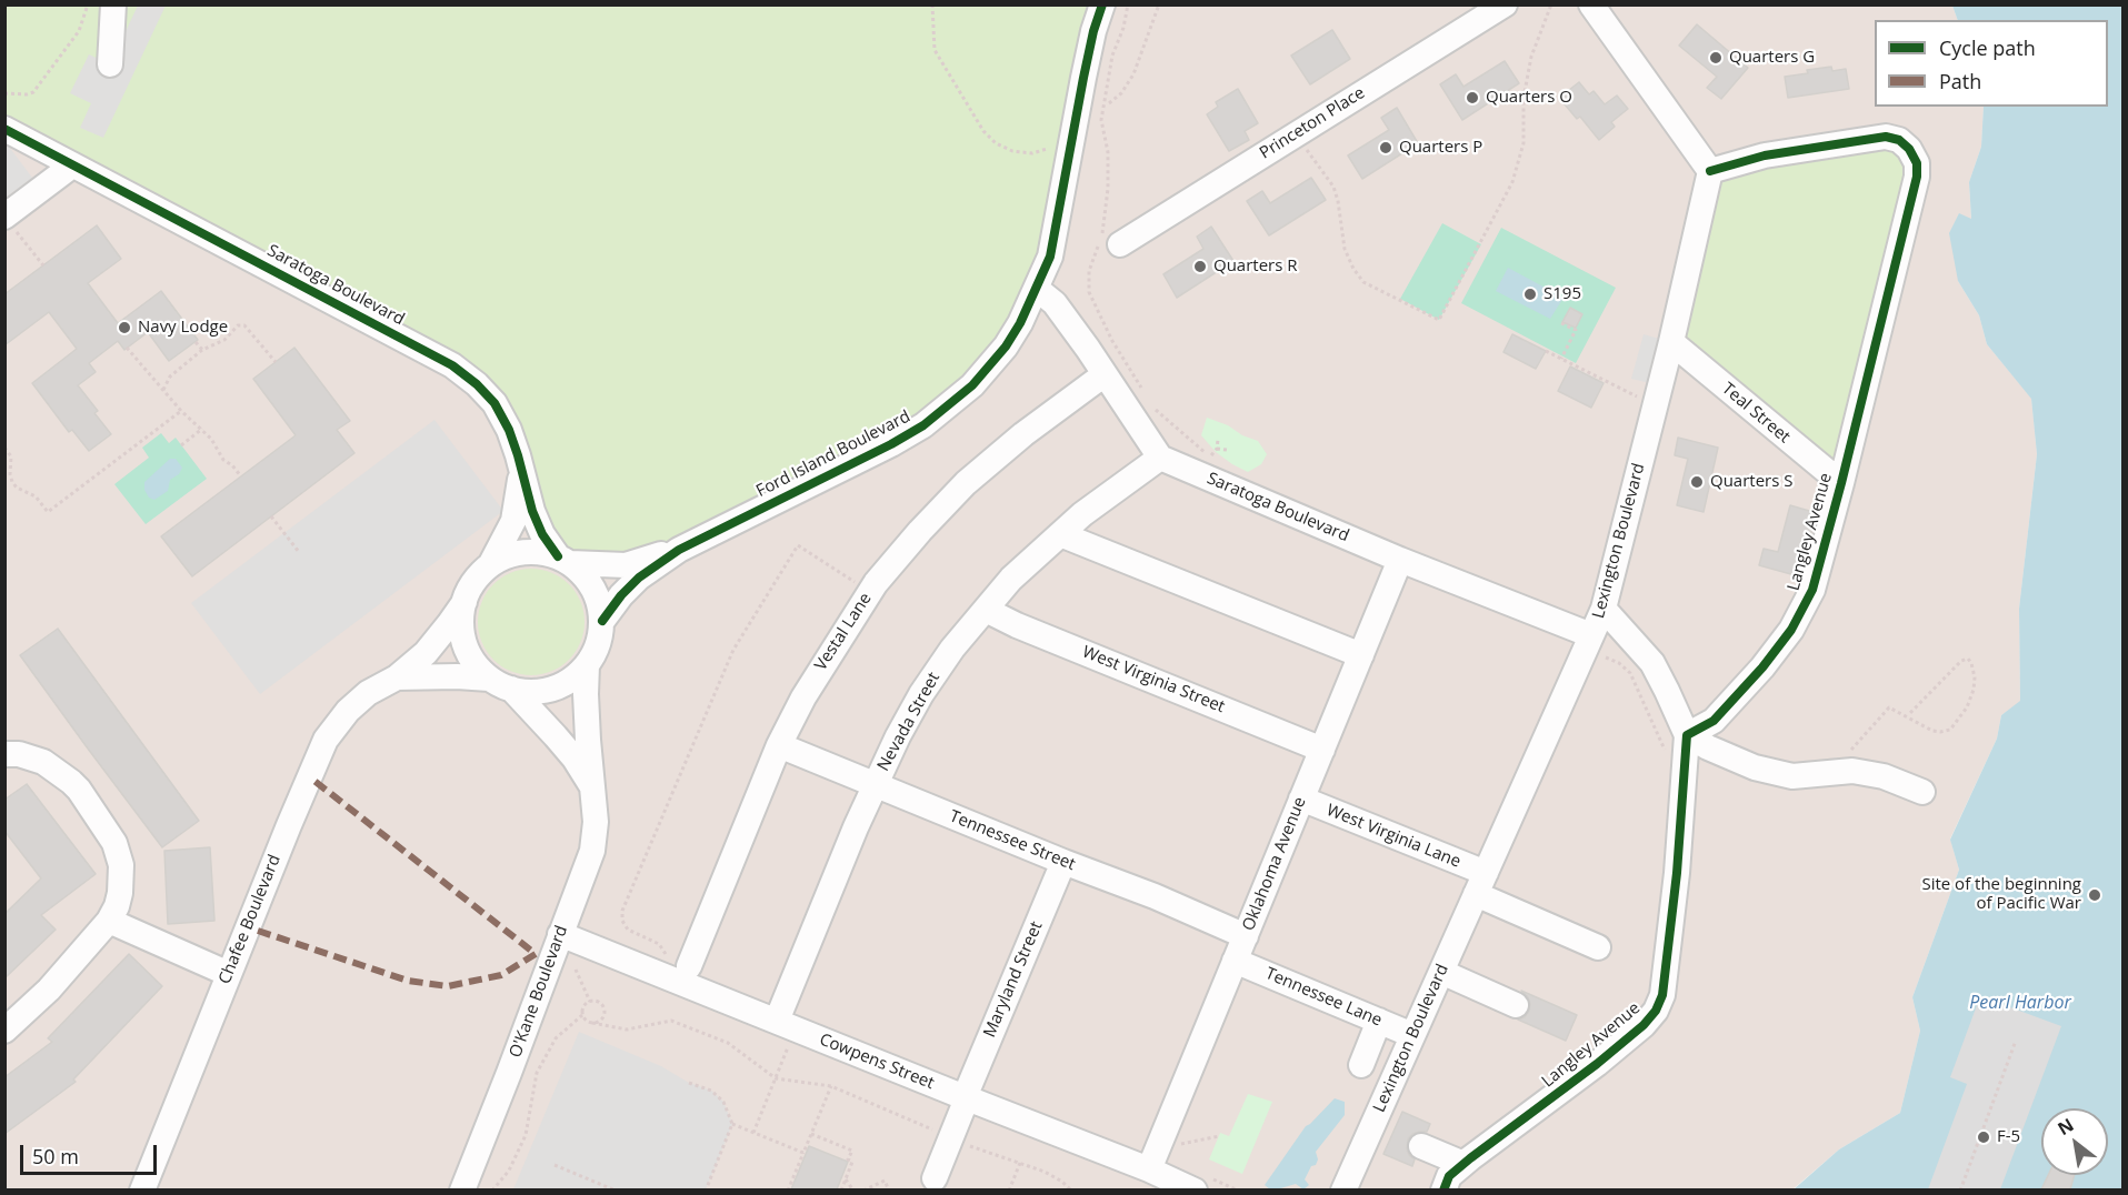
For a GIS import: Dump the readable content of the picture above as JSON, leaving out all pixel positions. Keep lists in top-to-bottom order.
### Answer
{
  "streets": {
    "street": [
      "Princeton Place",
      "Saratoga Boulevard",
      "Teal Street",
      "Ford Island Boulevard",
      "Langley Avenue",
      "Lexington Boulevard",
      "Vestal Lane",
      "West Virginia Street",
      "Nevada Street",
      "West Virginia Lane",
      "Tennessee Street",
      "Oklahoma Avenue",
      "Chafee Boulevard",
      "Maryland Street",
      "O'Kane Boulevard",
      "Tennessee Lane",
      "Cowpens Street"
    ]
  },
  "crossings": [
    ["Saratoga Boulevard", "Ford Island Boulevard"],
    ["Saratoga Boulevard", "Lexington Boulevard"],
    ["Saratoga Boulevard", "Nevada Street"],
    ["Saratoga Boulevard", "Oklahoma Avenue"],
    ["Saratoga Boulevard", "Chafee Boulevard"],
    ["Saratoga Boulevard", "O'Kane Boulevard"],
    ["Teal Street", "Langley Avenue"],
    ["Teal Street", "Lexington Boulevard"],
    ["Ford Island Boulevard", "Chafee Boulevard"],
    ["Ford Island Boulevard", "O'Kane Boulevard"],
    ["Langley Avenue", "Lexington Boulevard"],
    ["Lexington Boulevard", "West Virginia Lane"],
    ["Lexington Boulevard", "Tennessee Lane"],
    ["Vestal Lane", "Tennessee Street"],
    ["West Virginia Street", "Nevada Street"],
    ["West Virginia Street", "Oklahoma Avenue"],
    ["Nevada Street", "Tennessee Street"],
    ["Nevada Street", "Cowpens Street"],
    ["West Virginia Lane", "Oklahoma Avenue"],
    ["Tennessee Street", "Oklahoma Avenue"],
    ["Tennessee Street", "Maryland Street"],
    ["Oklahoma Avenue", "Tennessee Lane"],
    ["Oklahoma Avenue", "Cowpens Street"],
    ["Chafee Boulevard", "O'Kane Boulevard"],
    ["Maryland Street", "Cowpens Street"],
    ["O'Kane Boulevard", "Cowpens Street"]
  ],
  "water": ["Pearl Harbor"],
  "places": [
    "Quarters G",
    "Quarters O",
    "Quarters P",
    "Quarters R",
    "S195",
    "Navy Lodge",
    "Quarters S",
    "Site of the beginning of Pacific War",
    "F-5"
  ],
  "legend": ["Cycle path", "Path"],
  "scale_bar": "50 m",
  "north": "top left"
}
